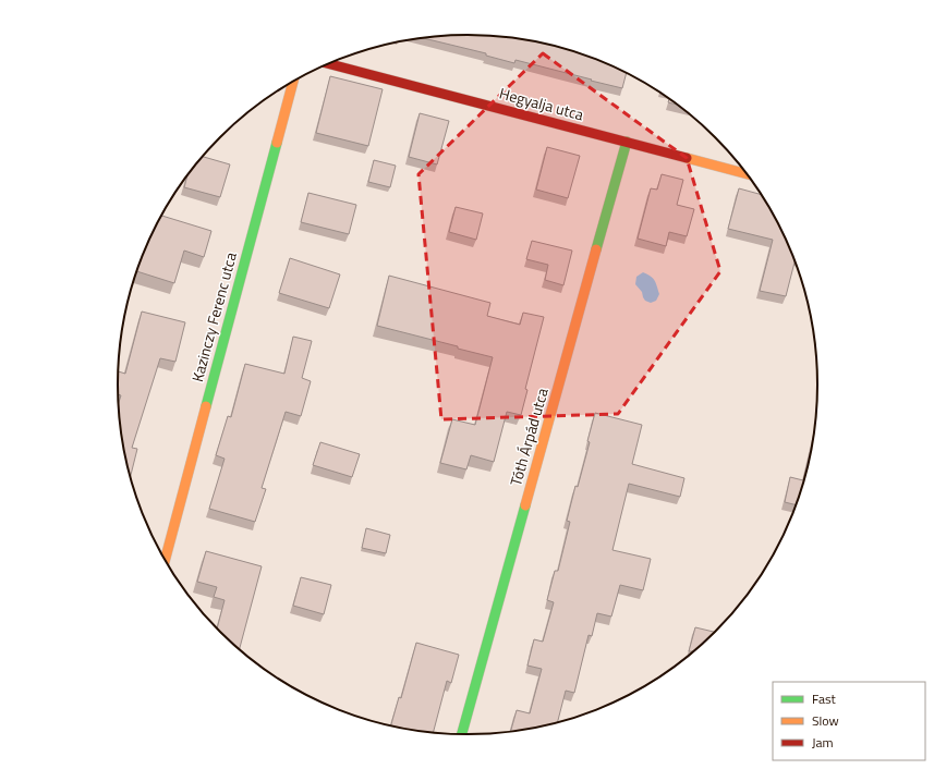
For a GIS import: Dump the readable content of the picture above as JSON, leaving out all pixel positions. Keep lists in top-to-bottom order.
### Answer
{
  "streets": {
    "street": ["Hegyalja utca", "Kazinczy Ferenc utca", "Tóth Árpád utca"]
  },
  "crossings": [
    ["Hegyalja utca", "Tóth Árpád utca"]
  ],
  "legend": ["Fast", "Slow", "Jam"]
}
